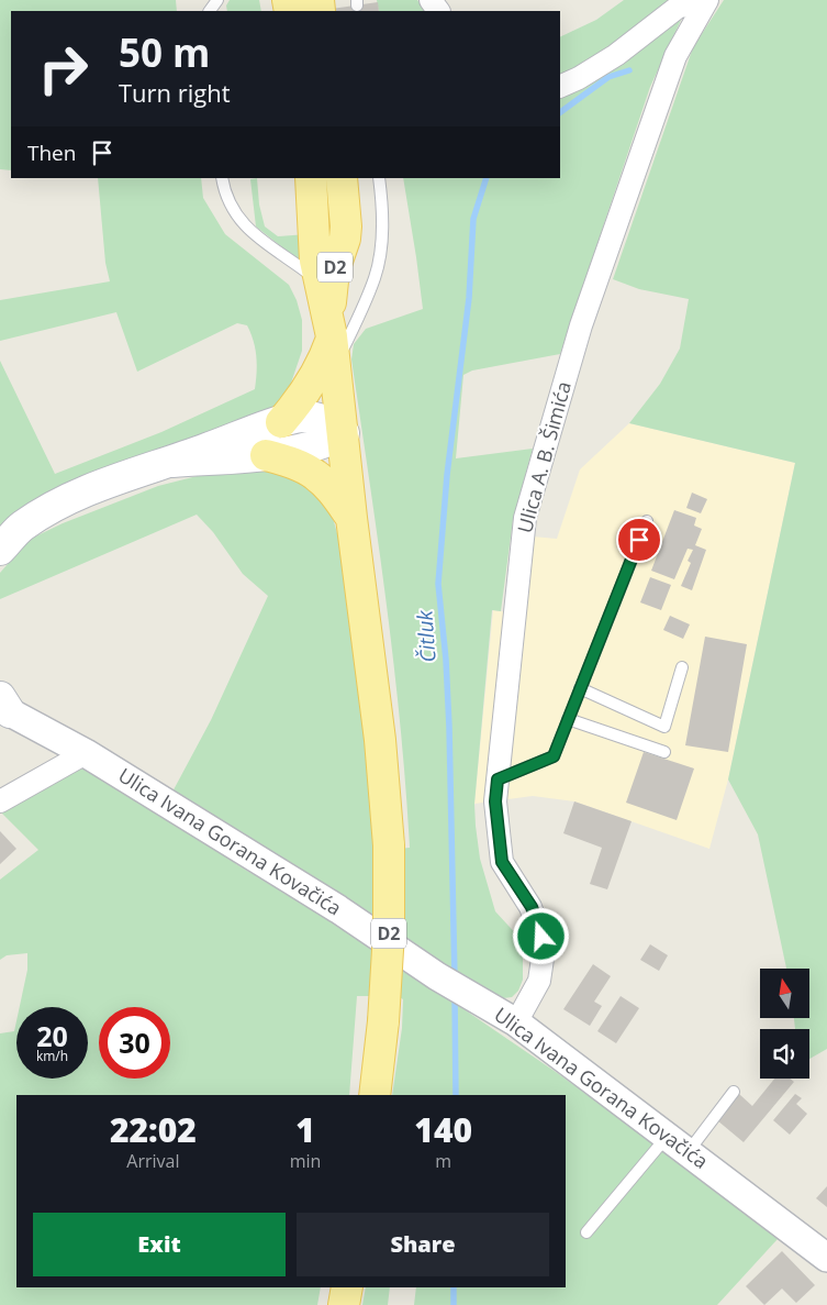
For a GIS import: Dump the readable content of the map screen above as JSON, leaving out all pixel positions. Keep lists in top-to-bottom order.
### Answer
{
  "streets": {
    "main road": ["D2"],
    "street": ["Ulica A. B. Šimića", "Ulica Ivana Gorana Kovačića"]
  },
  "crossings": [
    ["Ulica A. B. Šimića", "Ulica Ivana Gorana Kovačića"]
  ],
  "water": ["Čitluk"],
  "north": "top",
  "page": {
    "turn": ["50 m", "Turn right"],
    "then": "Then",
    "speed": "20 km/h",
    "limit": "30",
    "eta": [
      "22:02",
      "Arrival",
      "1",
      "min",
      "140",
      "m"
    ],
    "buttons": ["Exit", "Share"]
  }
}
